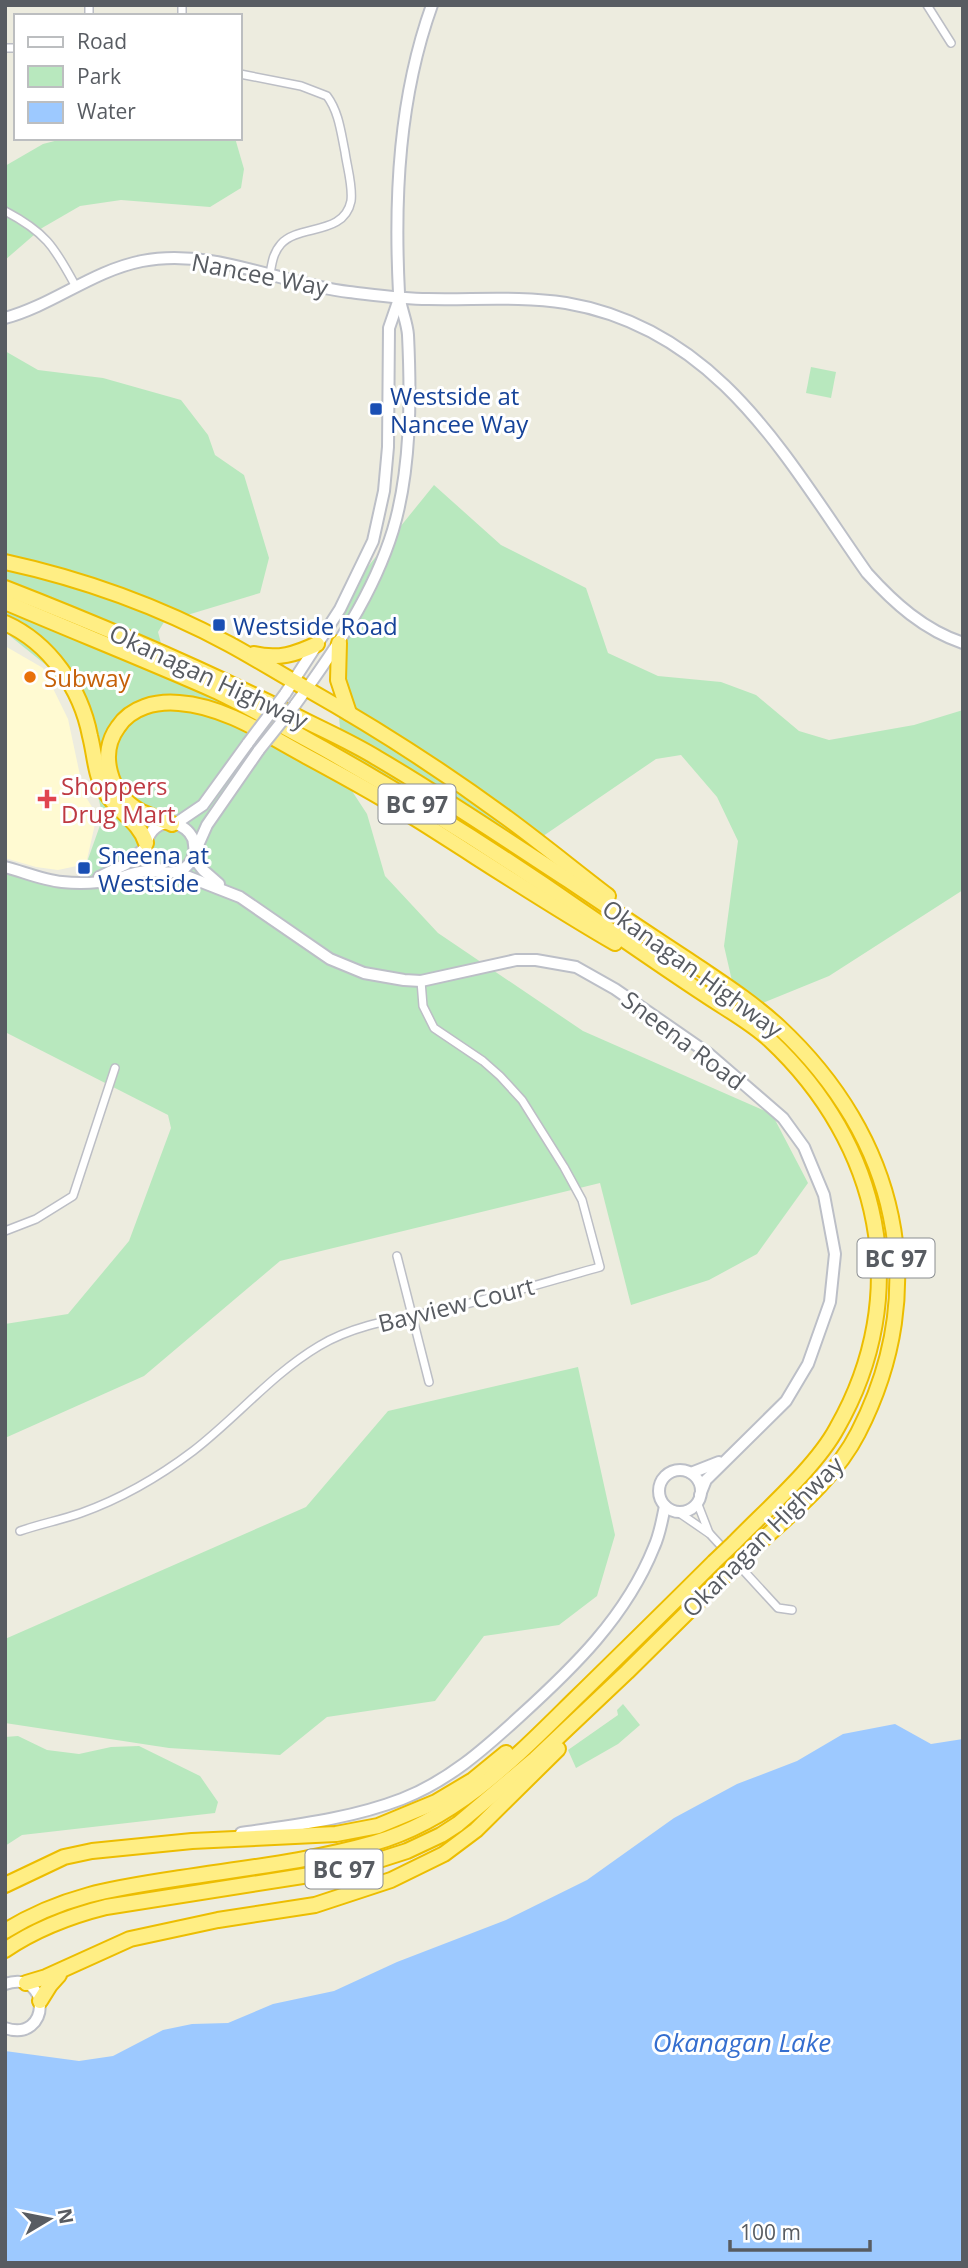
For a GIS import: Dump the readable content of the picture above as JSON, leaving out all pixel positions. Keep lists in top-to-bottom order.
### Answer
{
  "streets": {
    "highway": ["Okanagan Highway", "BC 97"],
    "street": ["Nancee Way", "Sneena Road", "Bayview Court"]
  },
  "crossings": [
    ["Sneena Road", "Bayview Court"]
  ],
  "water": ["Okanagan Lake"],
  "places": {
    "transit": ["Westside at Nancee Way", "Westside Road", "Sneena at Westside"],
    "other": ["Subway"],
    "health": ["Shoppers Drug Mart"]
  },
  "legend": ["Road", "Park", "Water"],
  "scale_bar": "100 m",
  "north": "right"
}
